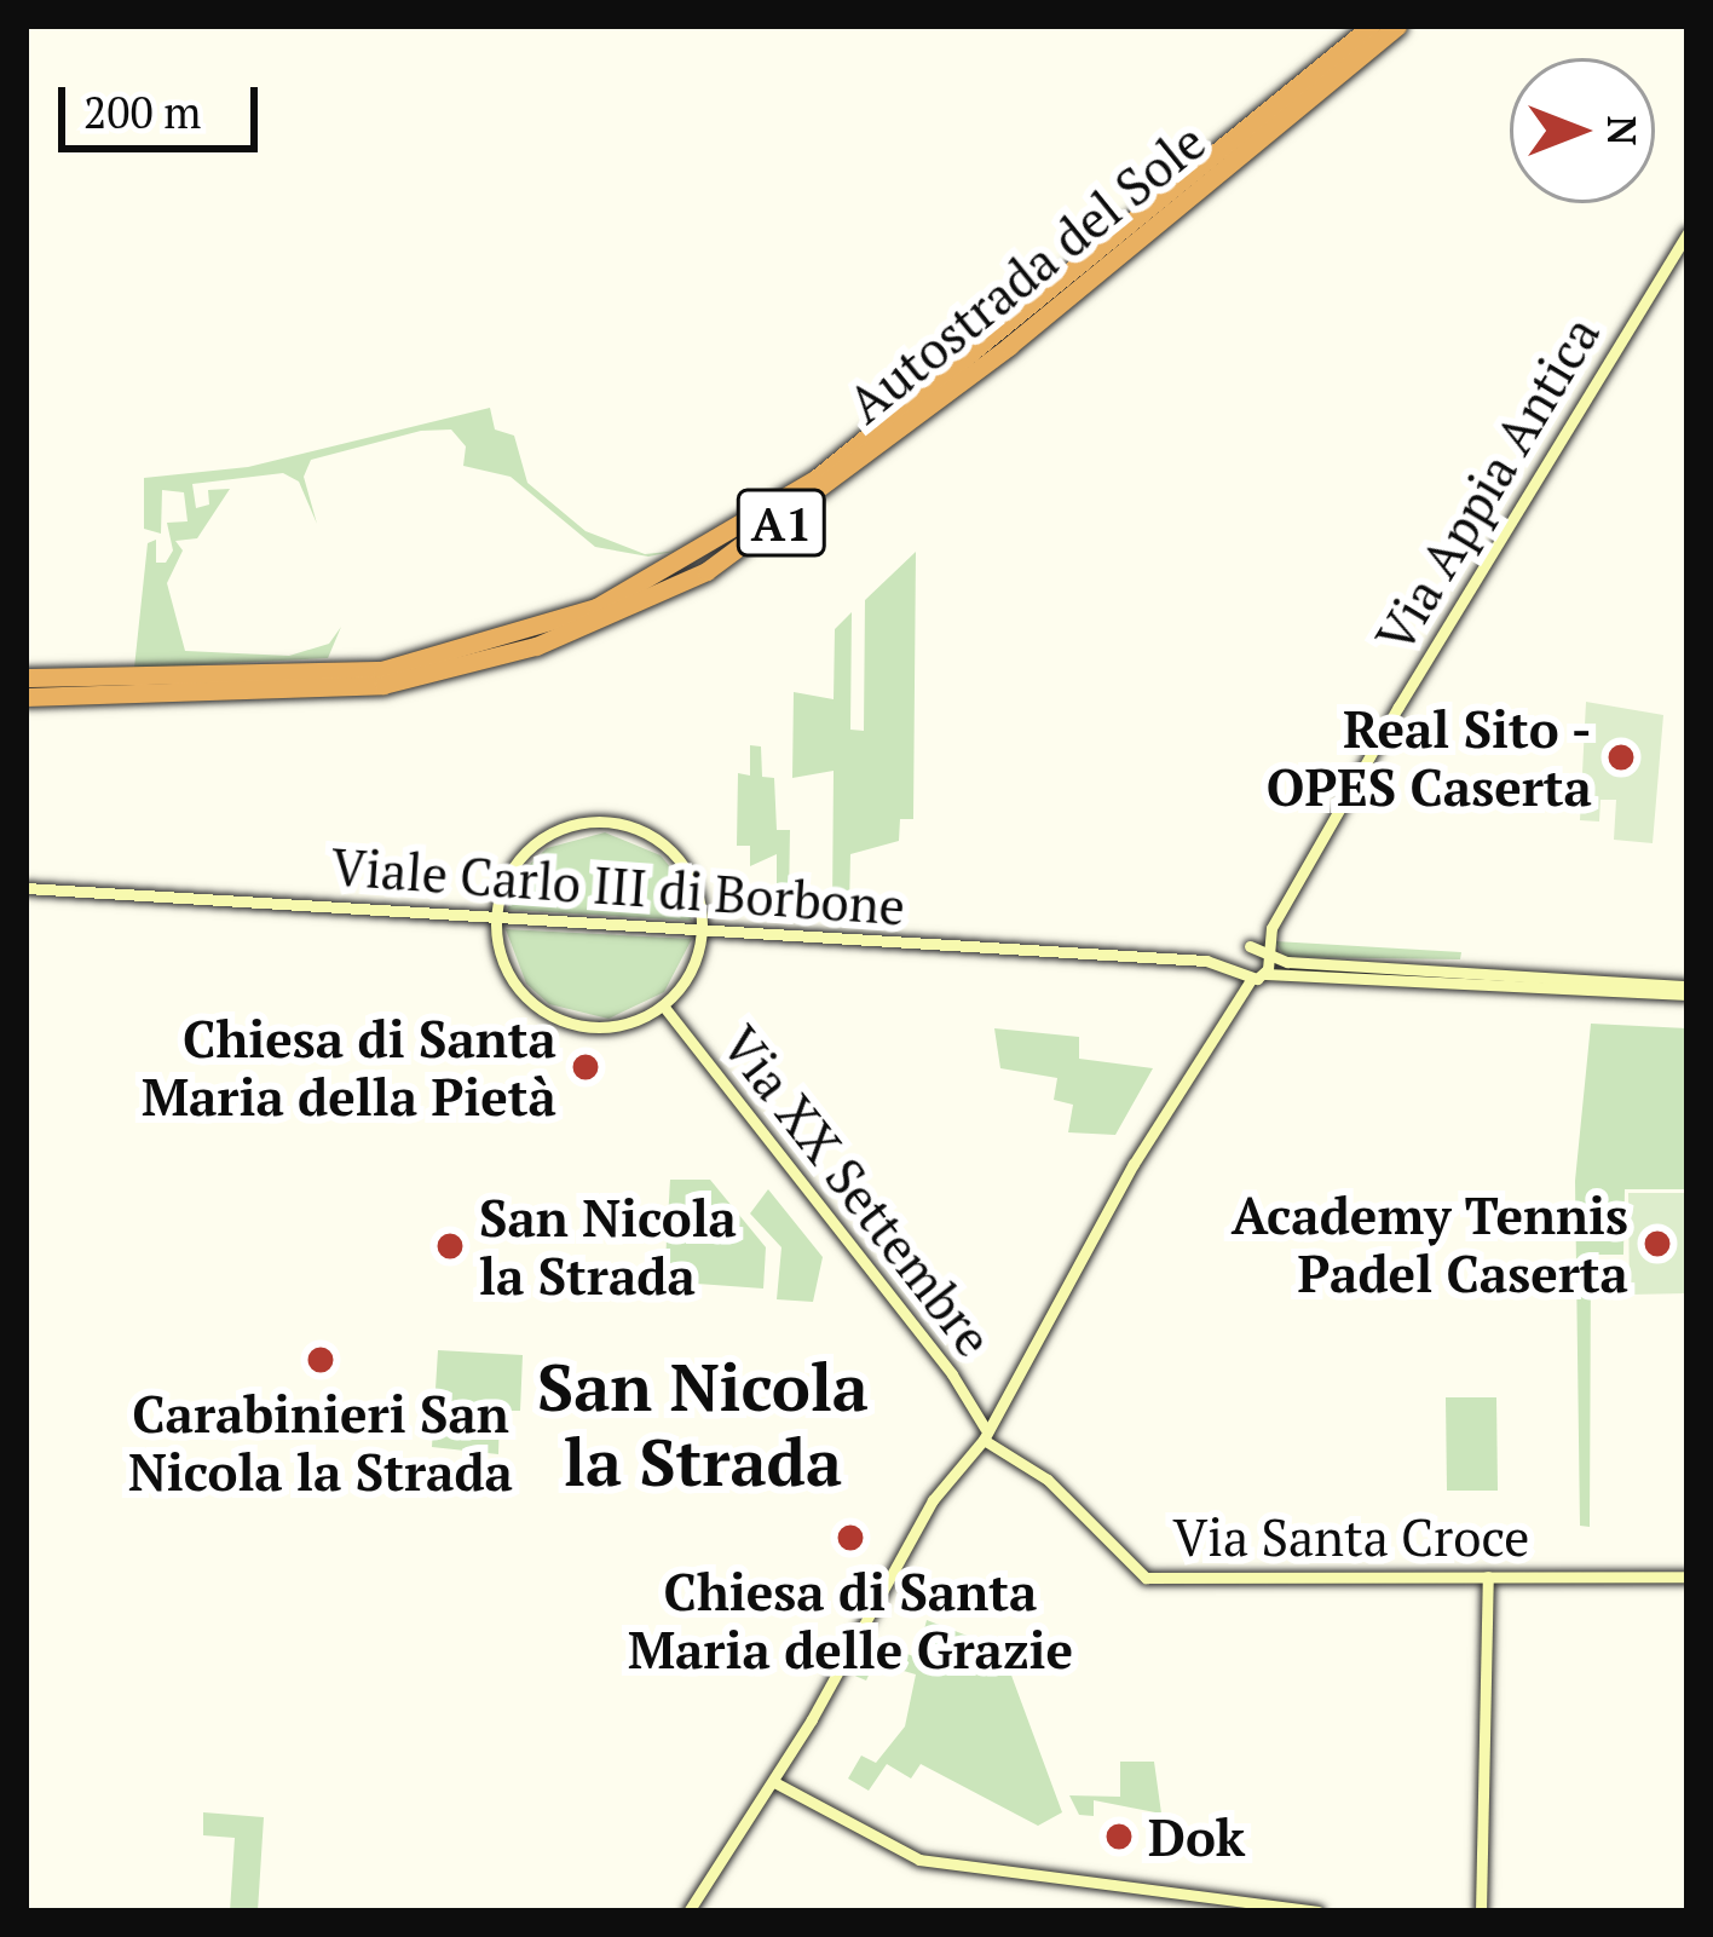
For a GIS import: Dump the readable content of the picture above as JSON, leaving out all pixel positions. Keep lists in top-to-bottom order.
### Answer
{
  "streets": {
    "highway": ["Autostrada del Sole", "A1"],
    "street": [
      "Via Appia Antica",
      "Viale Carlo III di Borbone",
      "Via XX Settembre",
      "Via Santa Croce"
    ]
  },
  "crossings": [
    ["Via Appia Antica", "Viale Carlo III di Borbone"],
    ["Via XX Settembre", "Via Santa Croce"]
  ],
  "districts": ["San Nicola la Strada"],
  "places": [
    "Real Sito - OPES Caserta",
    "Chiesa di Santa Maria della Pietà",
    "Academy Tennis Padel Caserta",
    "San Nicola la Strada",
    "Carabinieri San Nicola la Strada",
    "Chiesa di Santa Maria delle Grazie",
    "Dok"
  ],
  "scale_bar": "200 m",
  "north": "right"
}
